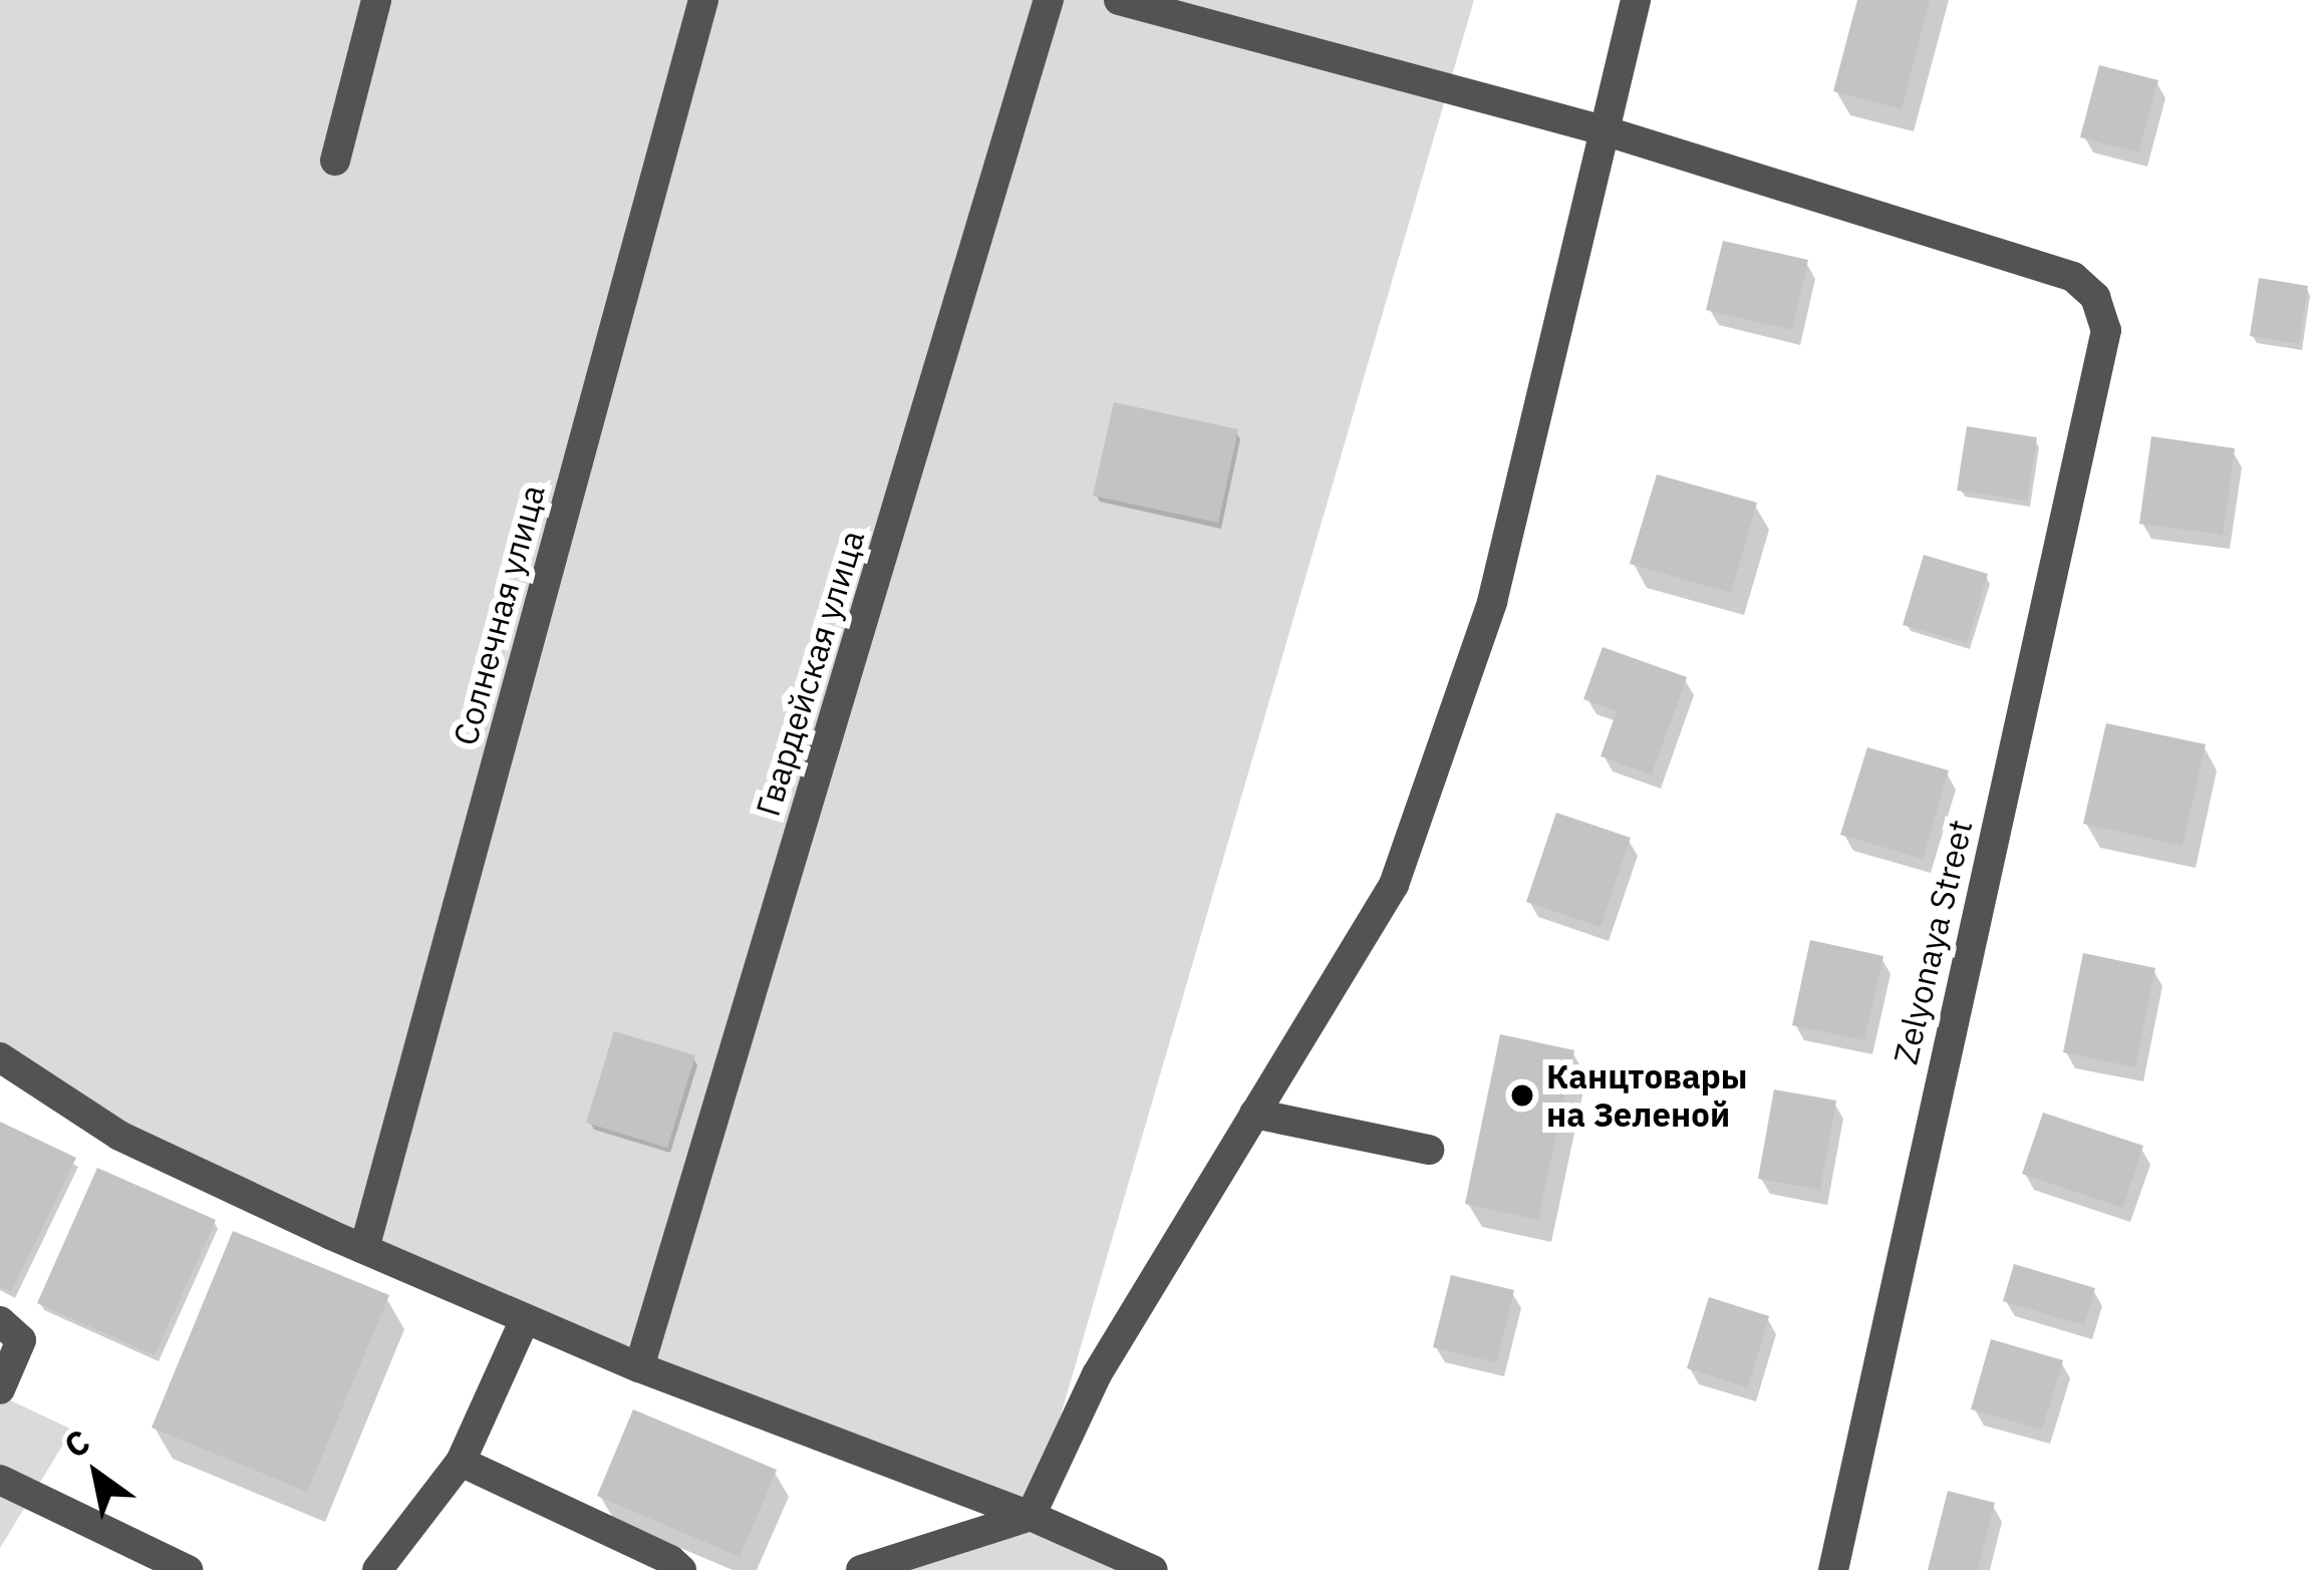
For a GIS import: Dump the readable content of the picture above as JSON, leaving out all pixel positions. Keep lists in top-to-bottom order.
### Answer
{
  "streets": {
    "street": ["Солнечная улица", "Гвардейская улица", "Zelyonaya Street"]
  },
  "places": ["Канцтовары на Зеленой"],
  "north": "top left"
}
